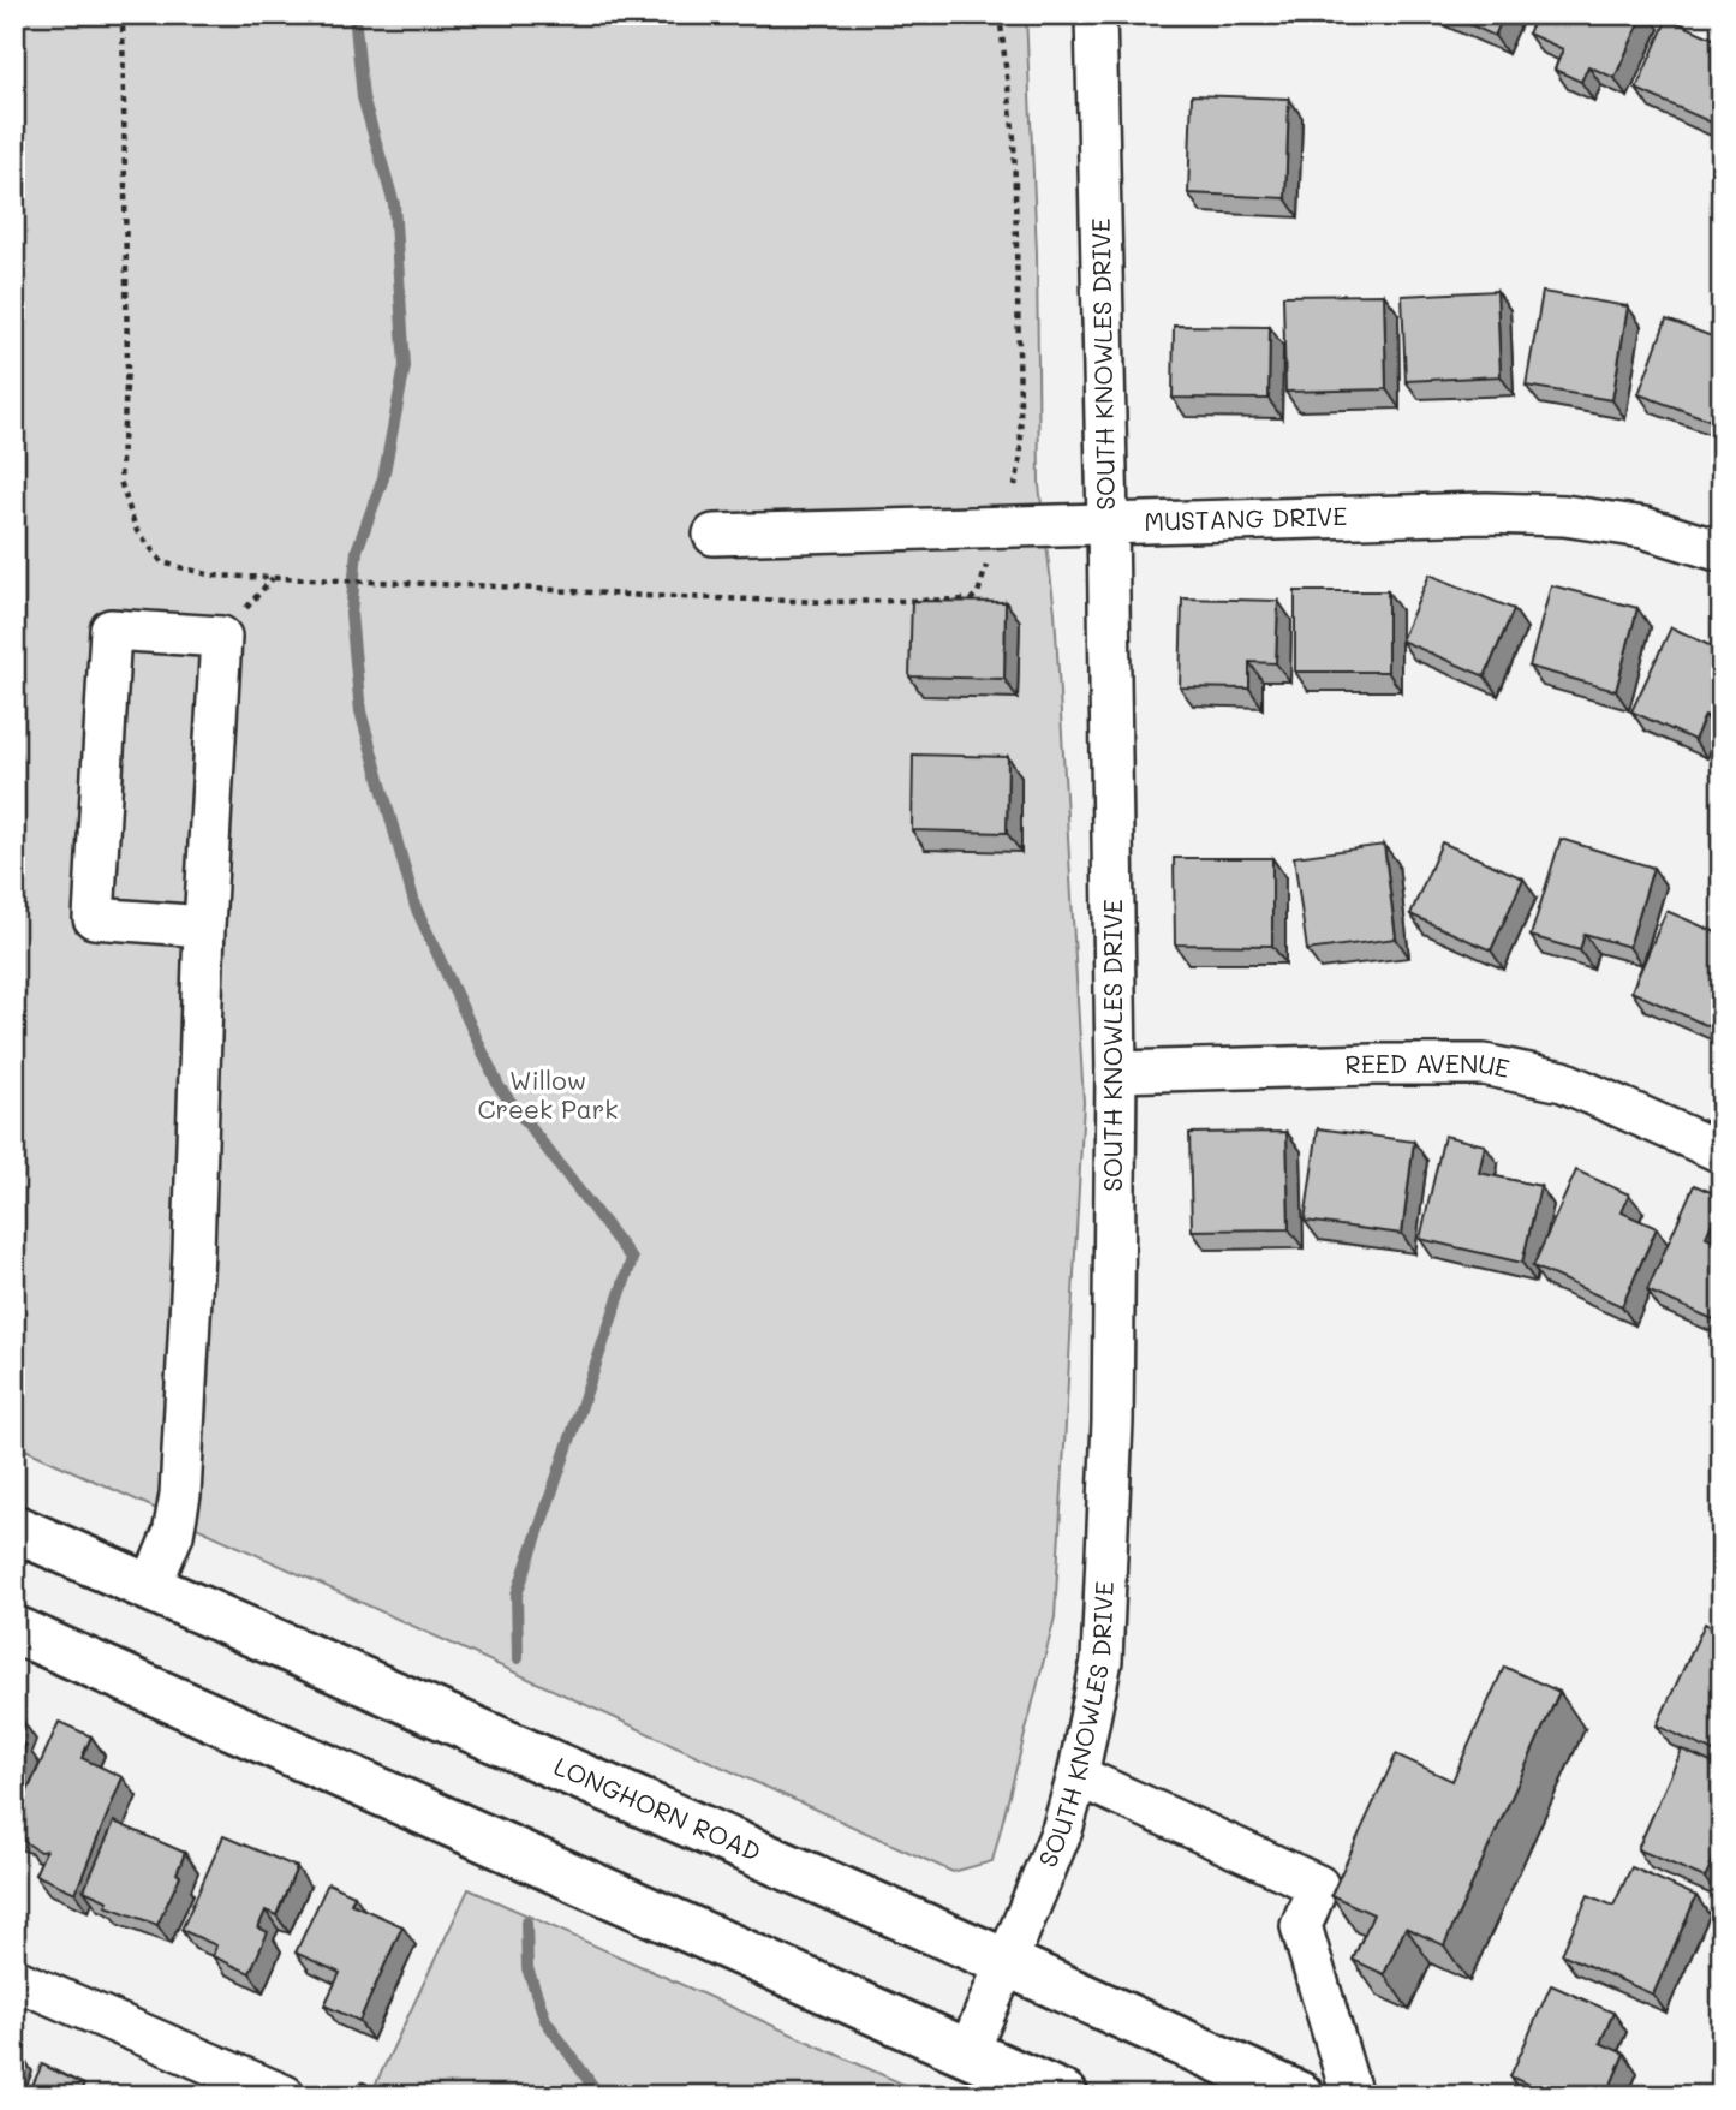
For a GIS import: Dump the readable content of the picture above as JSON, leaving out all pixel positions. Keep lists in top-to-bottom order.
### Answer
{
  "streets": {
    "main road": ["LONGHORN ROAD"],
    "street": ["SOUTH KNOWLES DRIVE", "MUSTANG DRIVE", "REED AVENUE"]
  },
  "crossings": [
    ["SOUTH KNOWLES DRIVE", "MUSTANG DRIVE"],
    ["SOUTH KNOWLES DRIVE", "REED AVENUE"],
    ["SOUTH KNOWLES DRIVE", "LONGHORN ROAD"]
  ],
  "parks": ["Willow Creek Park"]
}
